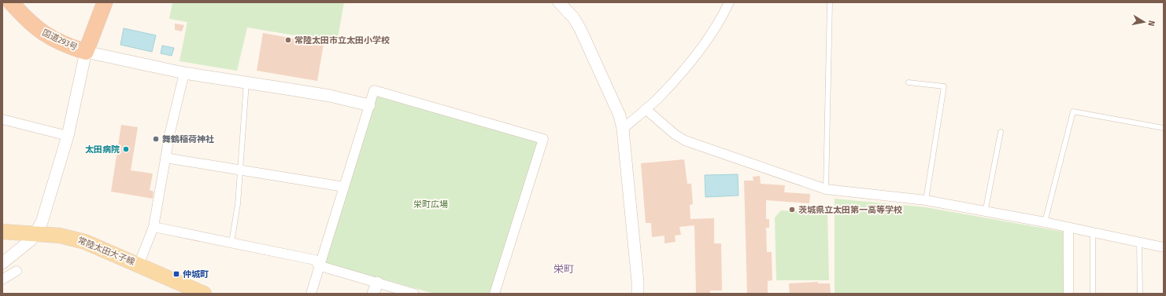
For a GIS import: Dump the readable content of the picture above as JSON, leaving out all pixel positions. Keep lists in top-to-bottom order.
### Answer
{
  "streets": {
    "highway": ["国道293号"],
    "main road": ["常陸太田大子線"]
  },
  "districts": ["栄町"],
  "parks": ["栄町広場"],
  "places": {
    "other": [
      "常陸太田市立太田小学校",
      "舞鶴稲荷神社",
      "太田病院",
      "茨城県立太田第一高等学校"
    ],
    "transit": ["仲城町"]
  },
  "north": "right"
}
